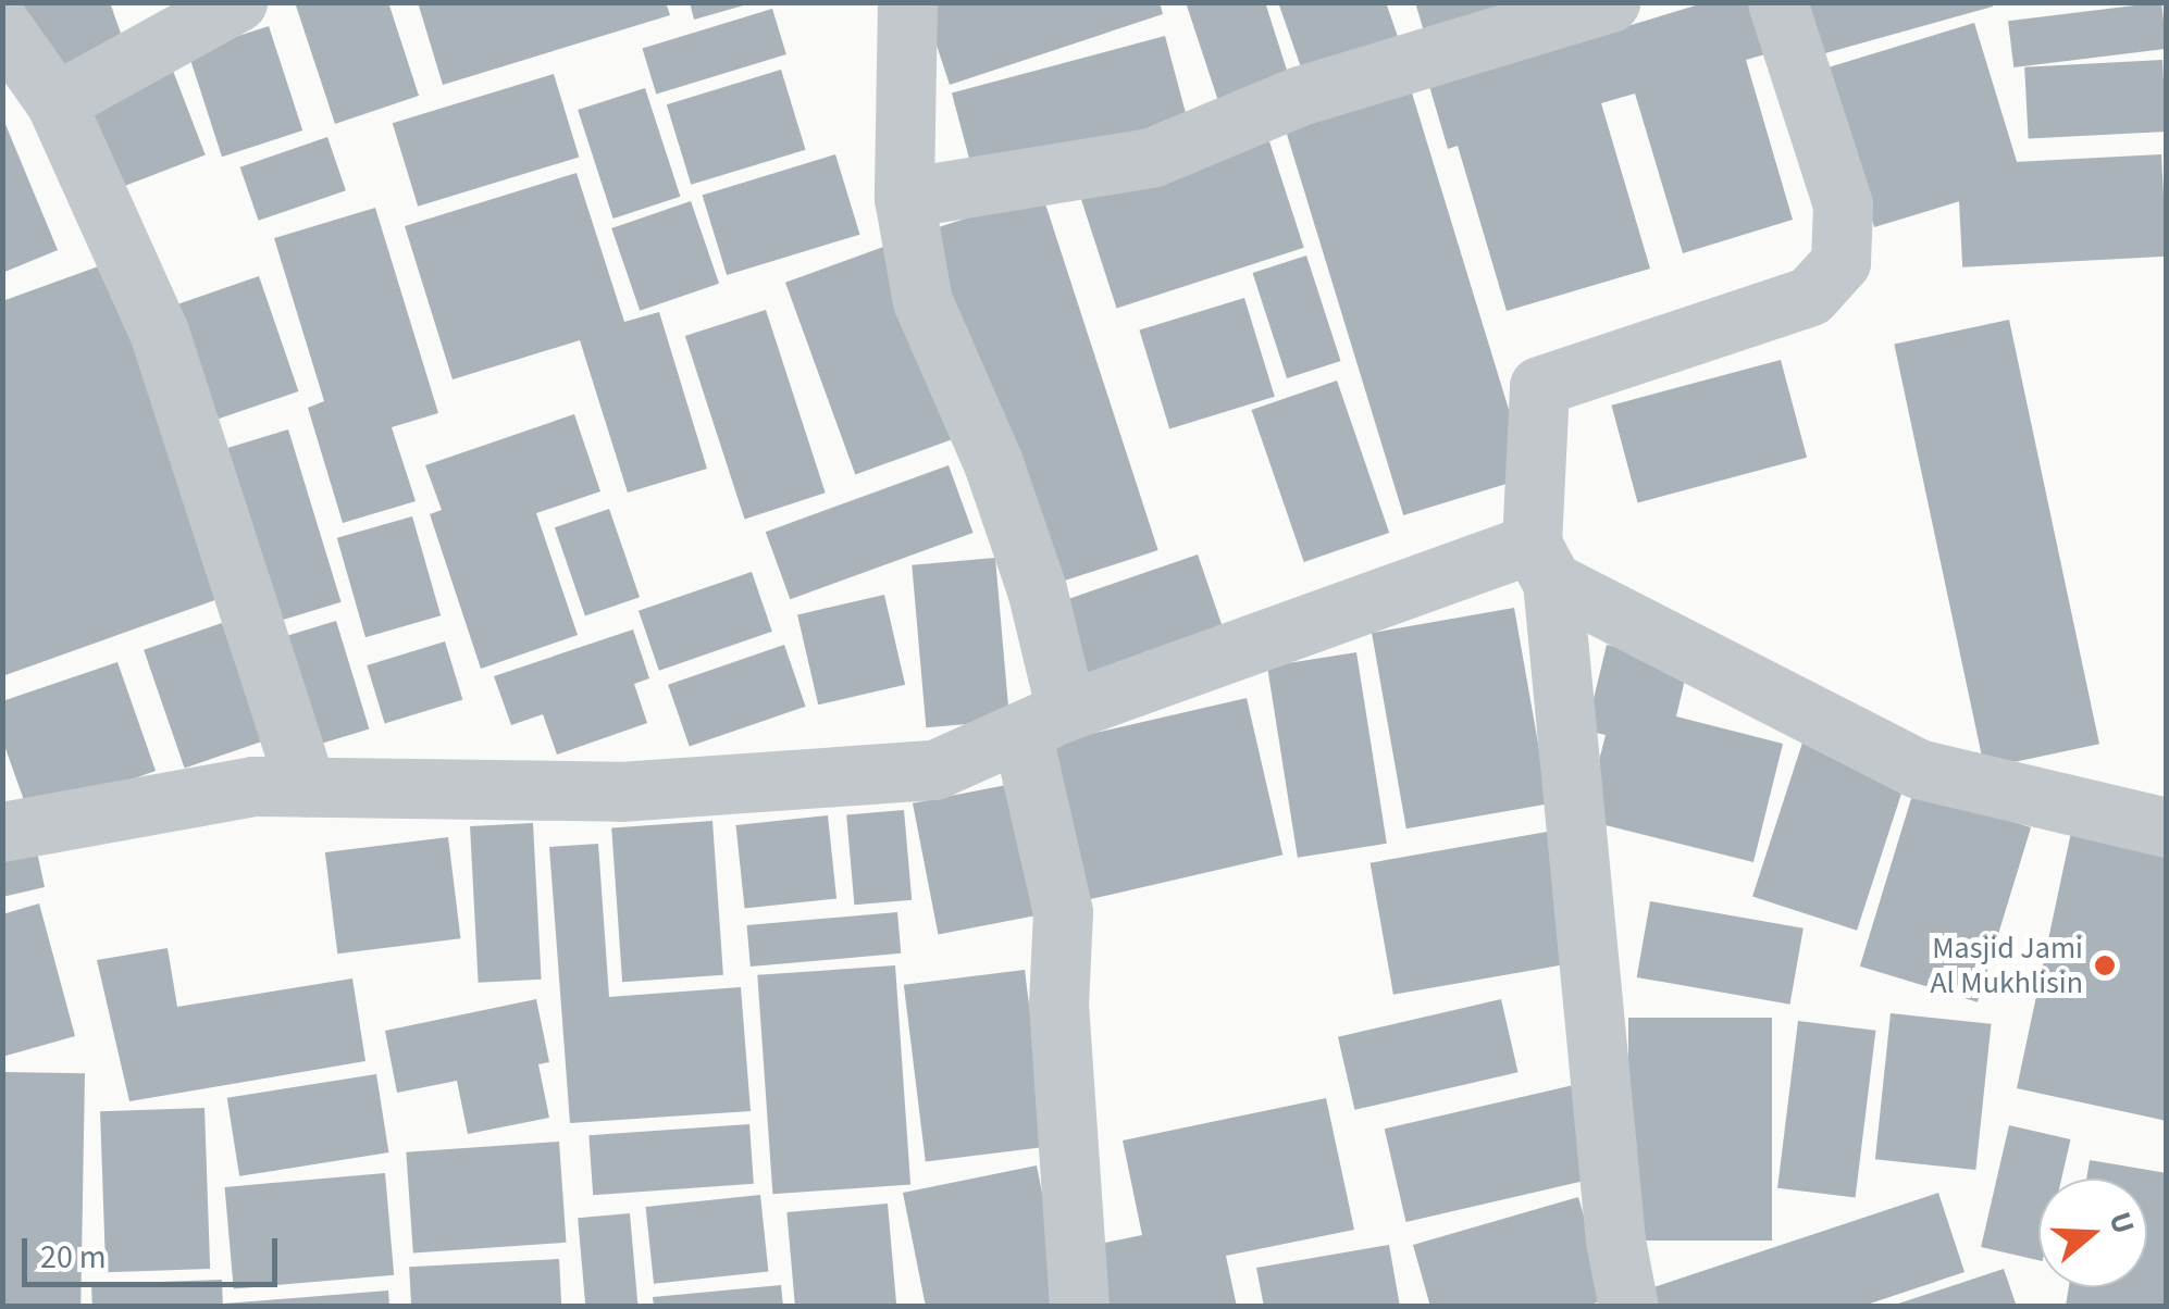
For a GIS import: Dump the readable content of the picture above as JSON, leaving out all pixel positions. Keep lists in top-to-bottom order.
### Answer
{
  "places": ["Masjid Jami Al Mukhlisin"],
  "scale_bar": "20 m",
  "north": "right"
}
